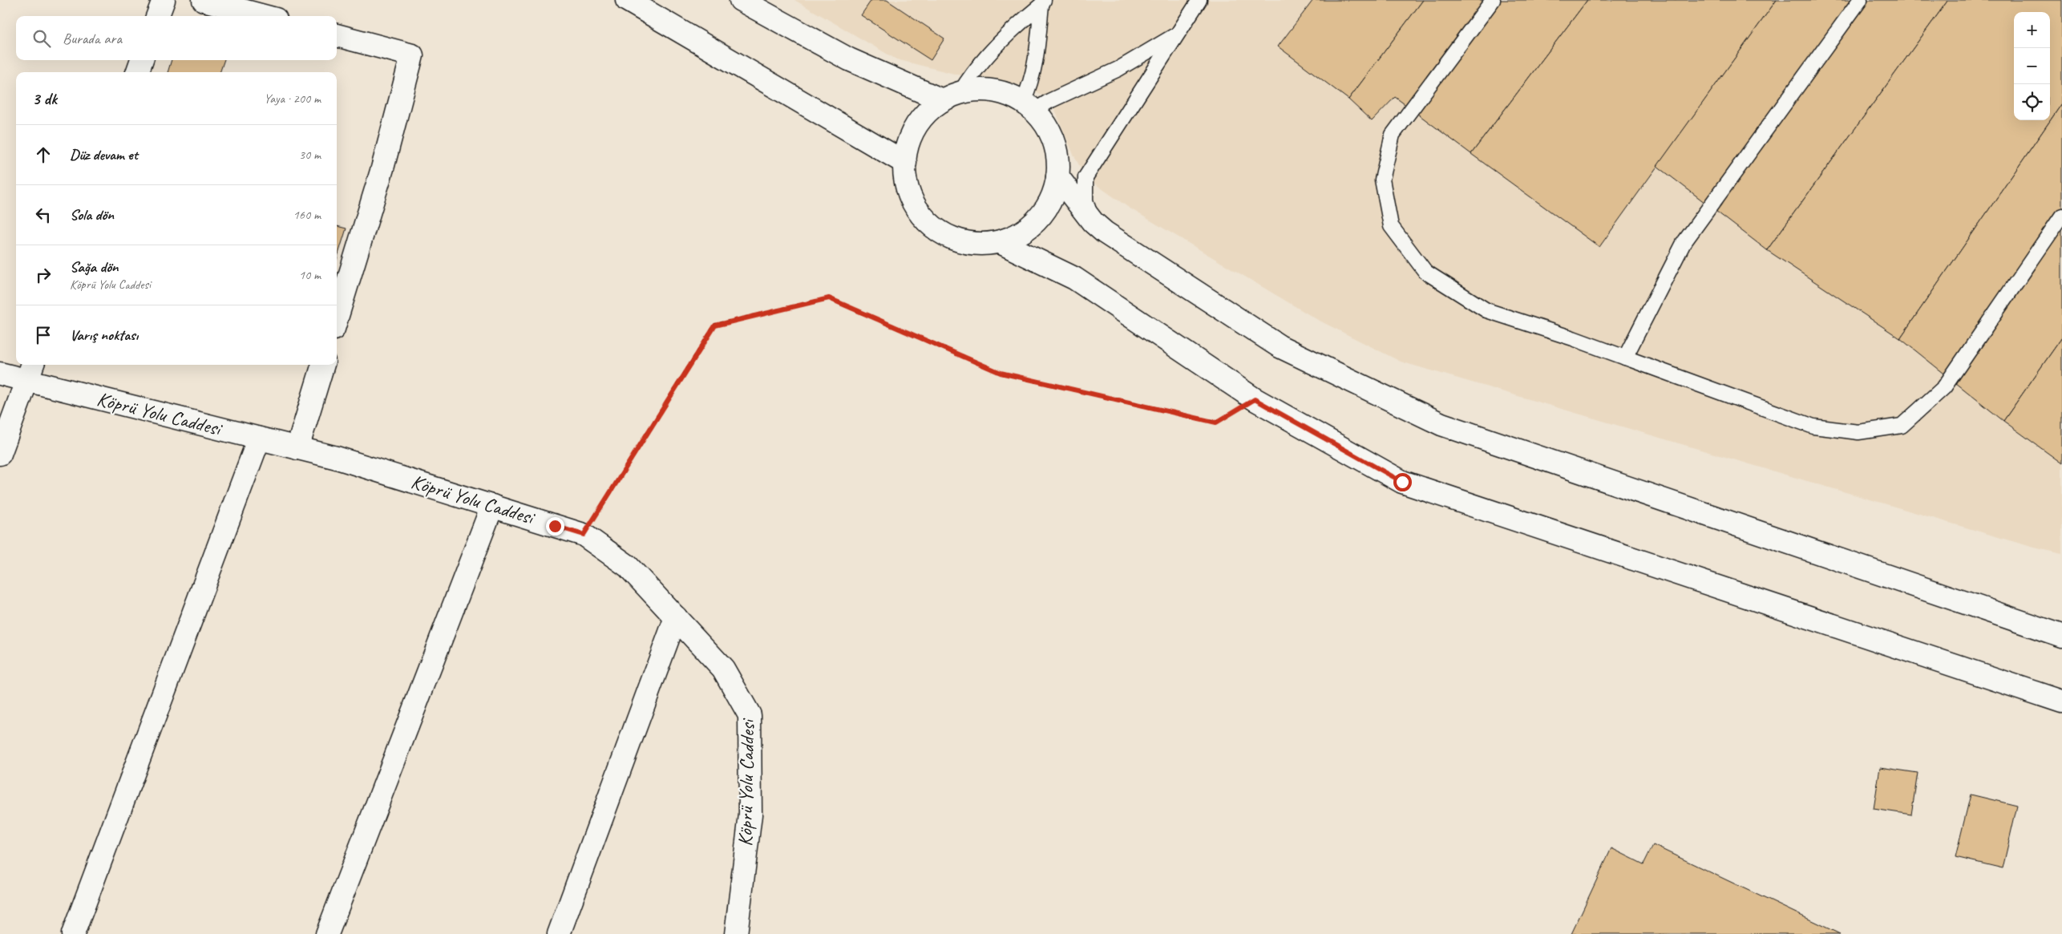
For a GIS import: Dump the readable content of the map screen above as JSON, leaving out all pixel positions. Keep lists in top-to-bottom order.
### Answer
{
  "streets": {
    "main road": ["Köprü Yolu Caddesi"]
  },
  "page": {
    "map_buttons": ["+", "−"],
    "search": "Burada ara",
    "heading": ["3 dk", "Yaya · 200 m"],
    "list": [
      ["Düz devam et", "30 m"],
      ["Sola dön", "160 m"],
      ["Sağa dön", "Köprü Yolu Caddesi", "10 m"],
      "Varış noktası"
    ]
  }
}
